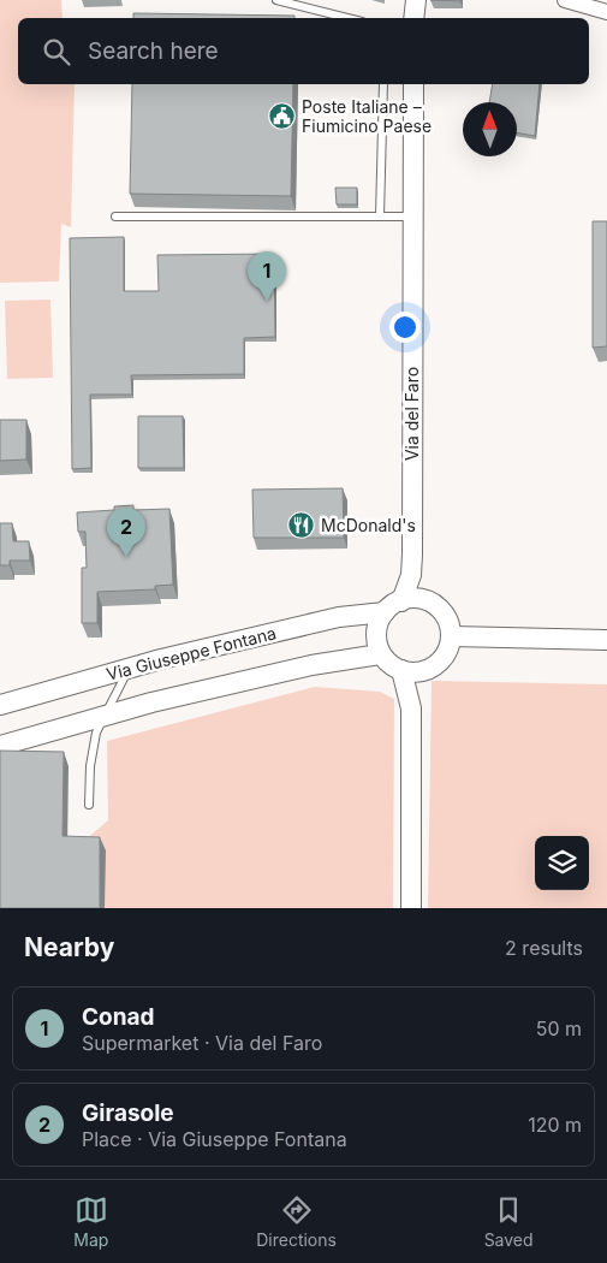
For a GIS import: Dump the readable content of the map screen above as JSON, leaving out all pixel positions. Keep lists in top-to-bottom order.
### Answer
{
  "streets": {
    "street": ["Via del Faro", "Via Giuseppe Fontana"]
  },
  "crossings": [
    ["Via del Faro", "Via Giuseppe Fontana"]
  ],
  "places": {
    "public building": ["Poste Italiane – Fiumicino Paese"],
    "restaurant": ["McDonald's"]
  },
  "north": "top",
  "page": {
    "search": "Search here",
    "pins": ["1", "2"],
    "heading": ["Nearby", "2 results"],
    "list": [
      {
        "mark": "1",
        "name": "Conad",
        "note": "Supermarket · Via del Faro",
        "value": "50 m"
      },
      {
        "mark": "2",
        "name": "Girasole",
        "note": "Place · Via Giuseppe Fontana",
        "value": "120 m"
      }
    ],
    "nav": ["Map", "Directions", "Saved"]
  }
}
